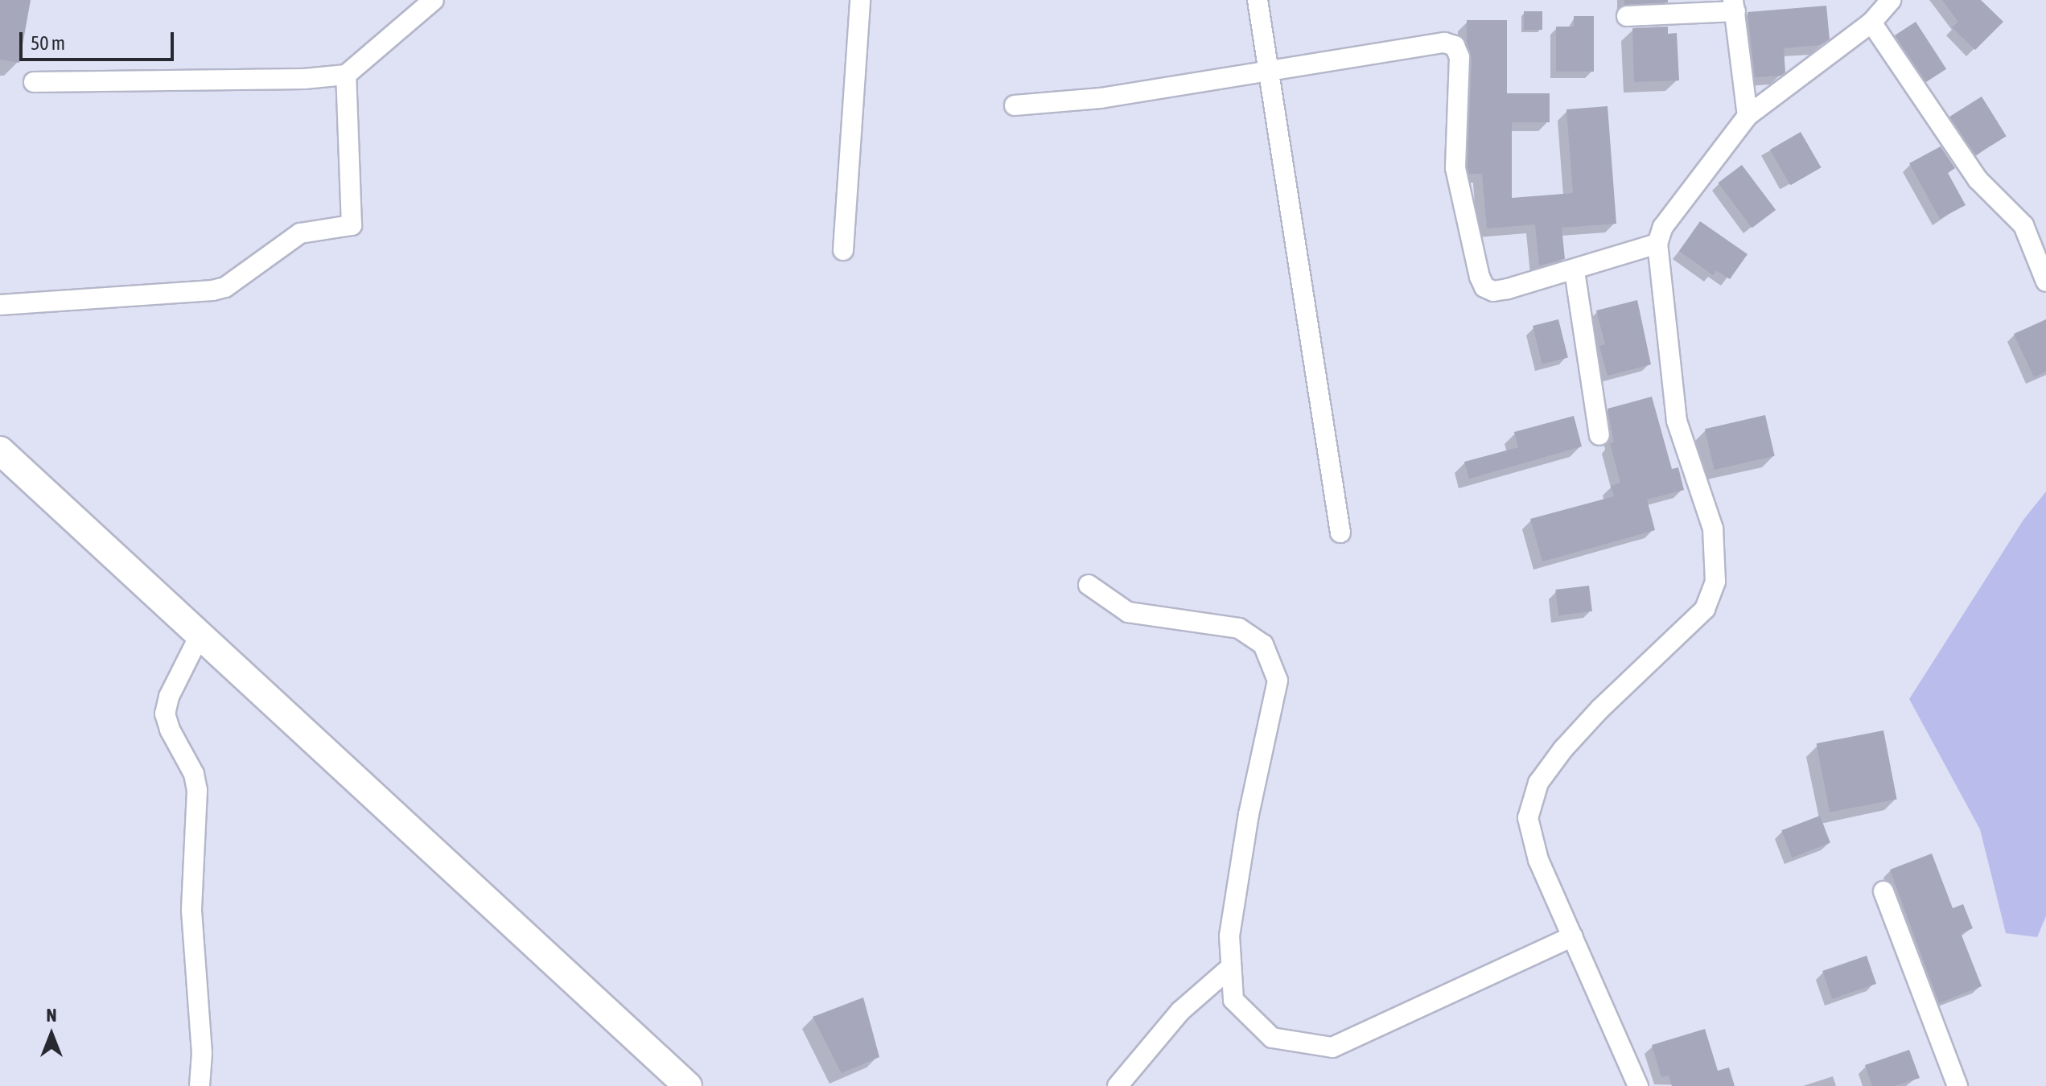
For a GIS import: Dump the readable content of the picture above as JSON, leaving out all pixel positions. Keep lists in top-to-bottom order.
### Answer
{
  "scale_bar": "50 m",
  "north": "top"
}
